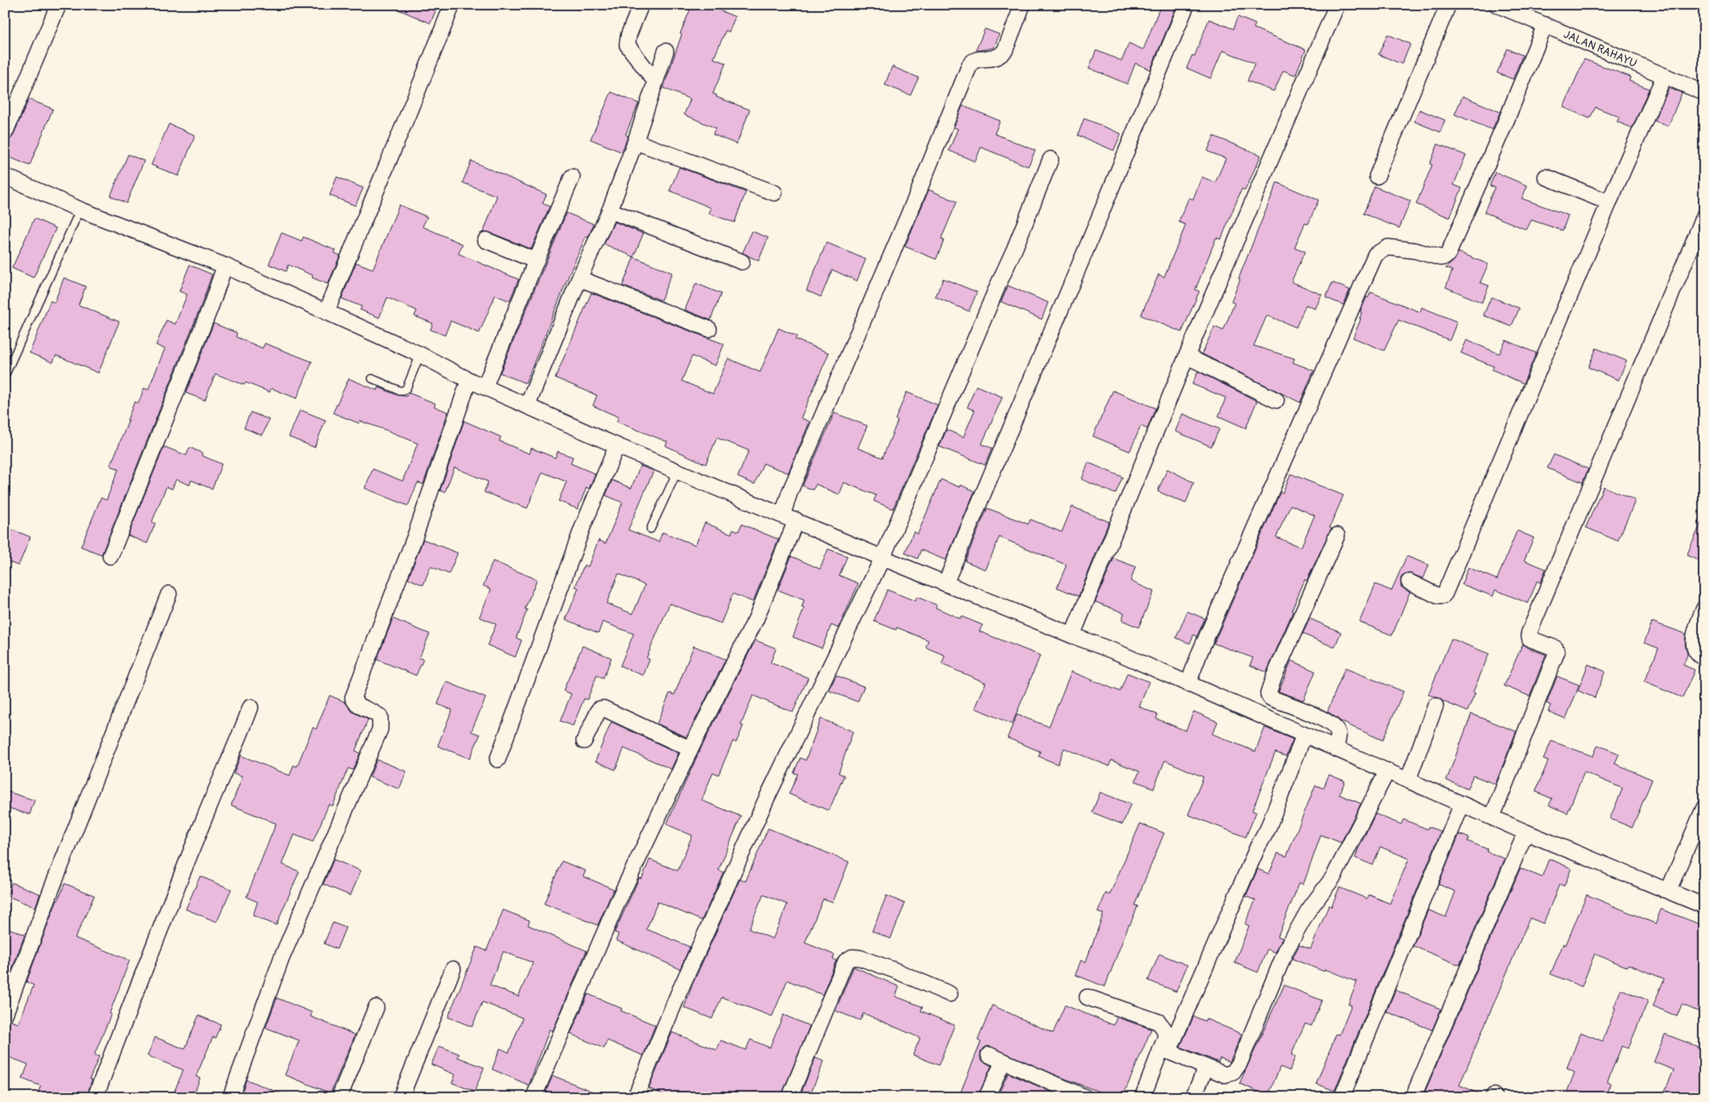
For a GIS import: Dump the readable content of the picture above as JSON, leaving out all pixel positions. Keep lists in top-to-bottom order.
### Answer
{
  "streets": {
    "street": ["JALAN RAHAYU"]
  }
}
